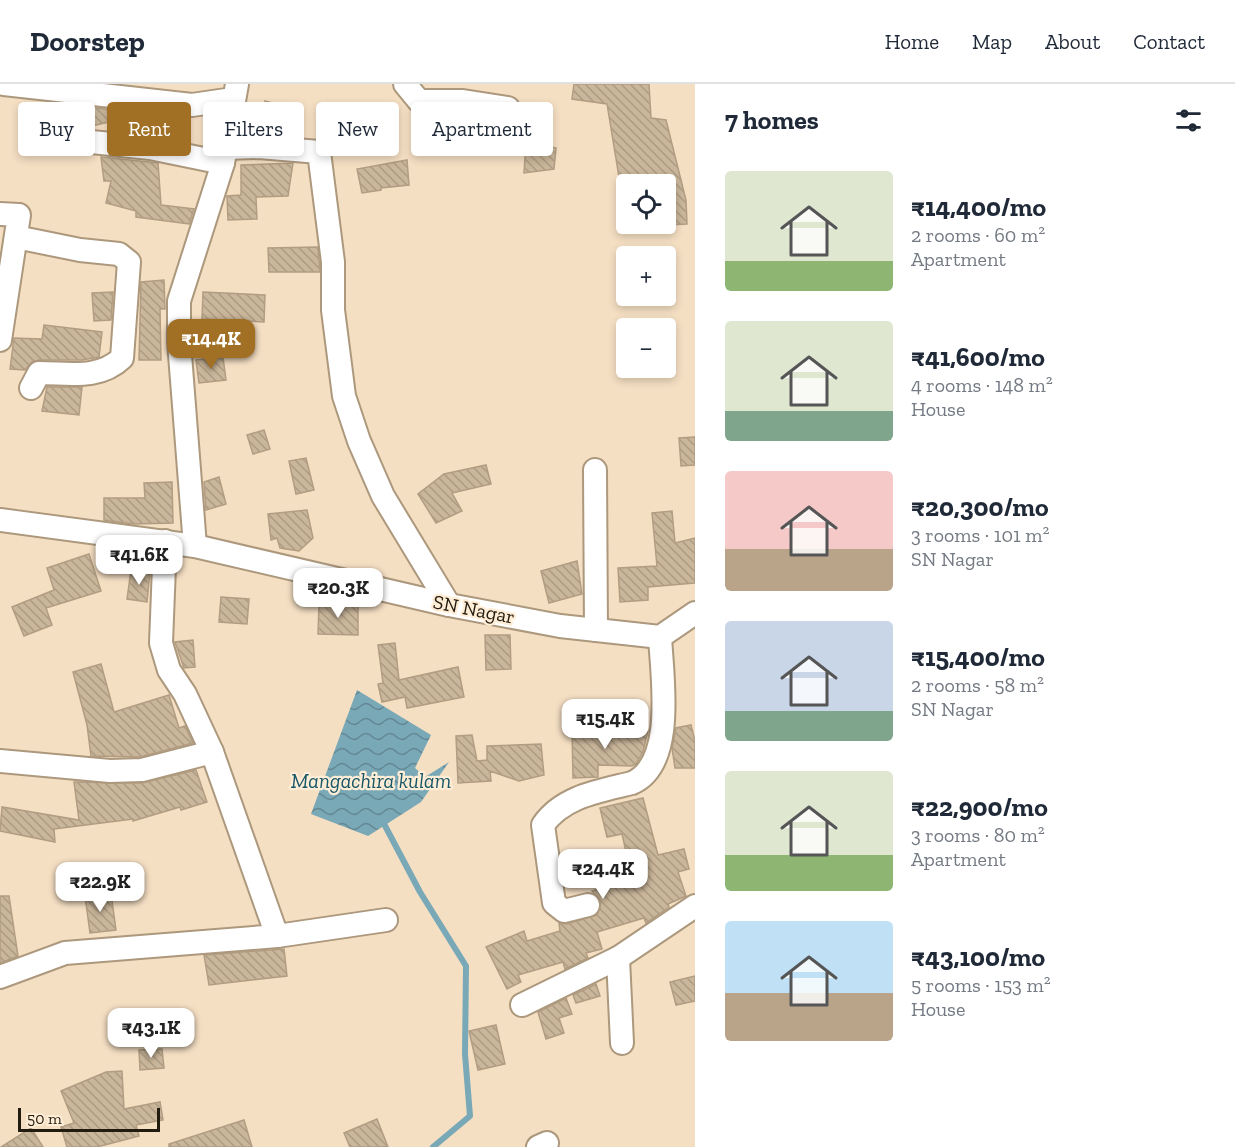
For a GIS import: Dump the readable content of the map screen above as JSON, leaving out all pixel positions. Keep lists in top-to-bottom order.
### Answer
{
  "streets": {
    "street": ["SN Nagar"]
  },
  "water": ["Mangachira kulam"],
  "scale_bar": "50 m",
  "page": {
    "header": "Doorstep",
    "nav": [
      "Home",
      "Map",
      "About",
      "Contact"
    ],
    "heading": "7 homes",
    "chip": [
      "Buy",
      "Rent",
      "Filters",
      "New",
      "Apartment"
    ],
    "list": [
      {
        "name": "₹14,400/mo",
        "note": "2 rooms · 60 m² · Apartment"
      },
      {
        "name": "₹41,600/mo",
        "note": "4 rooms · 148 m² · House"
      },
      {
        "name": "₹20,300/mo",
        "note": "3 rooms · 101 m² · SN Nagar"
      },
      {
        "name": "₹15,400/mo",
        "note": "2 rooms · 58 m² · SN Nagar"
      },
      {
        "name": "₹22,900/mo",
        "note": "3 rooms · 80 m² · Apartment"
      },
      {
        "name": "₹43,100/mo",
        "note": "5 rooms · 153 m² · House"
      }
    ],
    "map_buttons": ["+", "−"],
    "price": [
      "₹14.4K",
      "₹41.6K",
      "₹20.3K",
      "₹15.4K",
      "₹24.4K",
      "₹22.9K",
      "₹43.1K"
    ],
    "scale": "50 m"
  }
}
